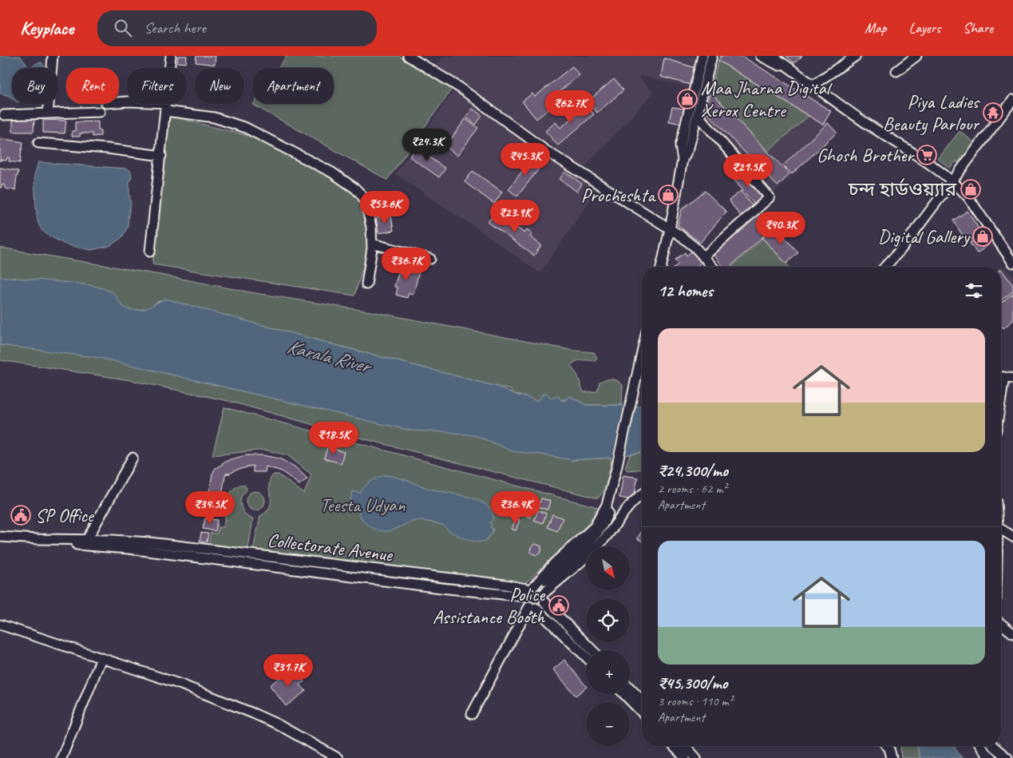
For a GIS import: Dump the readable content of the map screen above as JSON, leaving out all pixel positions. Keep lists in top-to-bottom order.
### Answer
{
  "streets": {
    "street": ["Collectorate Avenue"]
  },
  "water": ["Karala River"],
  "parks": ["Teesta Udyan"],
  "places": {
    "shop": [
      "Maa Jharna Digital Xerox Centre",
      "চন্দ হার্ডওয়্যার",
      "Procheshta",
      "Digital Gallery"
    ],
    "temple": ["Piya Ladies Beauty Parlour"],
    "supermarket": ["Ghosh Brother"],
    "public building": ["SP Office", "Police Assistance Booth"]
  },
  "north": "bottom right",
  "page": {
    "header": "Keyplace",
    "search": "Search here",
    "nav": ["Map", "Layers", "Share"],
    "chip": [
      "Buy",
      "Rent",
      "Filters",
      "New",
      "Apartment"
    ],
    "price": [
      "₹62.7K",
      "₹24.3K",
      "₹45.3K",
      "₹21.5K",
      "₹53.6K",
      "₹23.9K",
      "₹40.3K",
      "₹36.7K",
      "₹18.5K",
      "₹34.5K",
      "₹36.4K",
      "₹31.7K"
    ],
    "heading": "12 homes",
    "list": [
      {
        "name": "₹24,300/mo",
        "note": "2 rooms · 62 m² · Apartment"
      },
      {
        "name": "₹45,300/mo",
        "note": "3 rooms · 110 m² · Apartment"
      }
    ],
    "map_buttons": ["+", "−"]
  }
}
